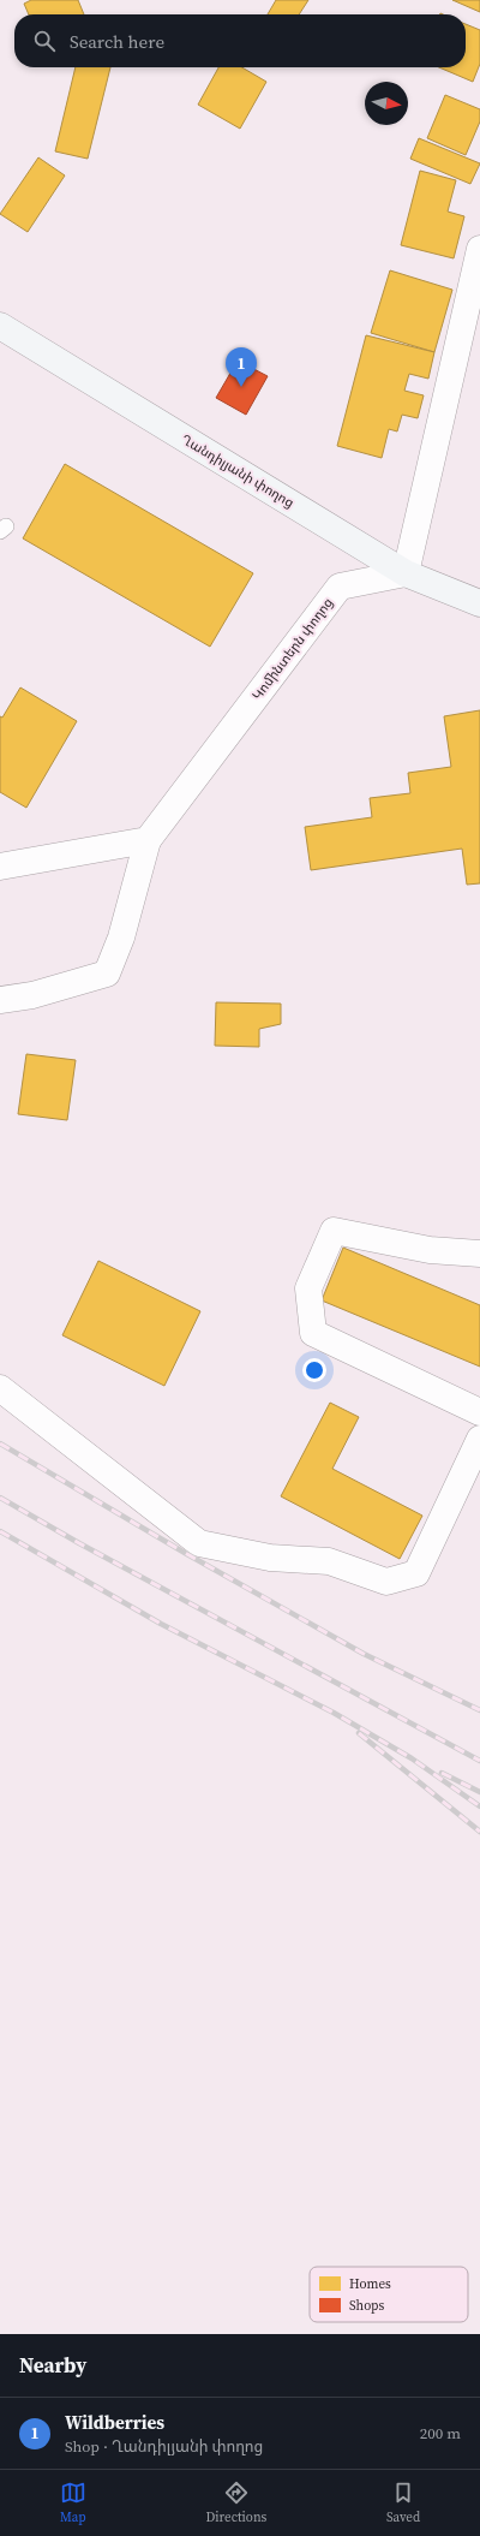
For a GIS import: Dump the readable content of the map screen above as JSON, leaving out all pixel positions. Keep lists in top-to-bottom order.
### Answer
{
  "streets": {
    "main road": ["Ղանդիլյանի փողոց"],
    "street": ["Կոմինտերն փողոց"]
  },
  "crossings": [
    ["Ղանդիլյանի փողոց", "Կոմինտերն փողոց"]
  ],
  "legend": ["Homes", "Shops"],
  "north": "right",
  "page": {
    "search": "Search here",
    "pins": "1",
    "heading": "Nearby",
    "list": [
      {
        "mark": "1",
        "name": "Wildberries",
        "note": "Shop · Ղանդիլյանի փողոց",
        "value": "200 m"
      }
    ],
    "nav": ["Map", "Directions", "Saved"]
  }
}
